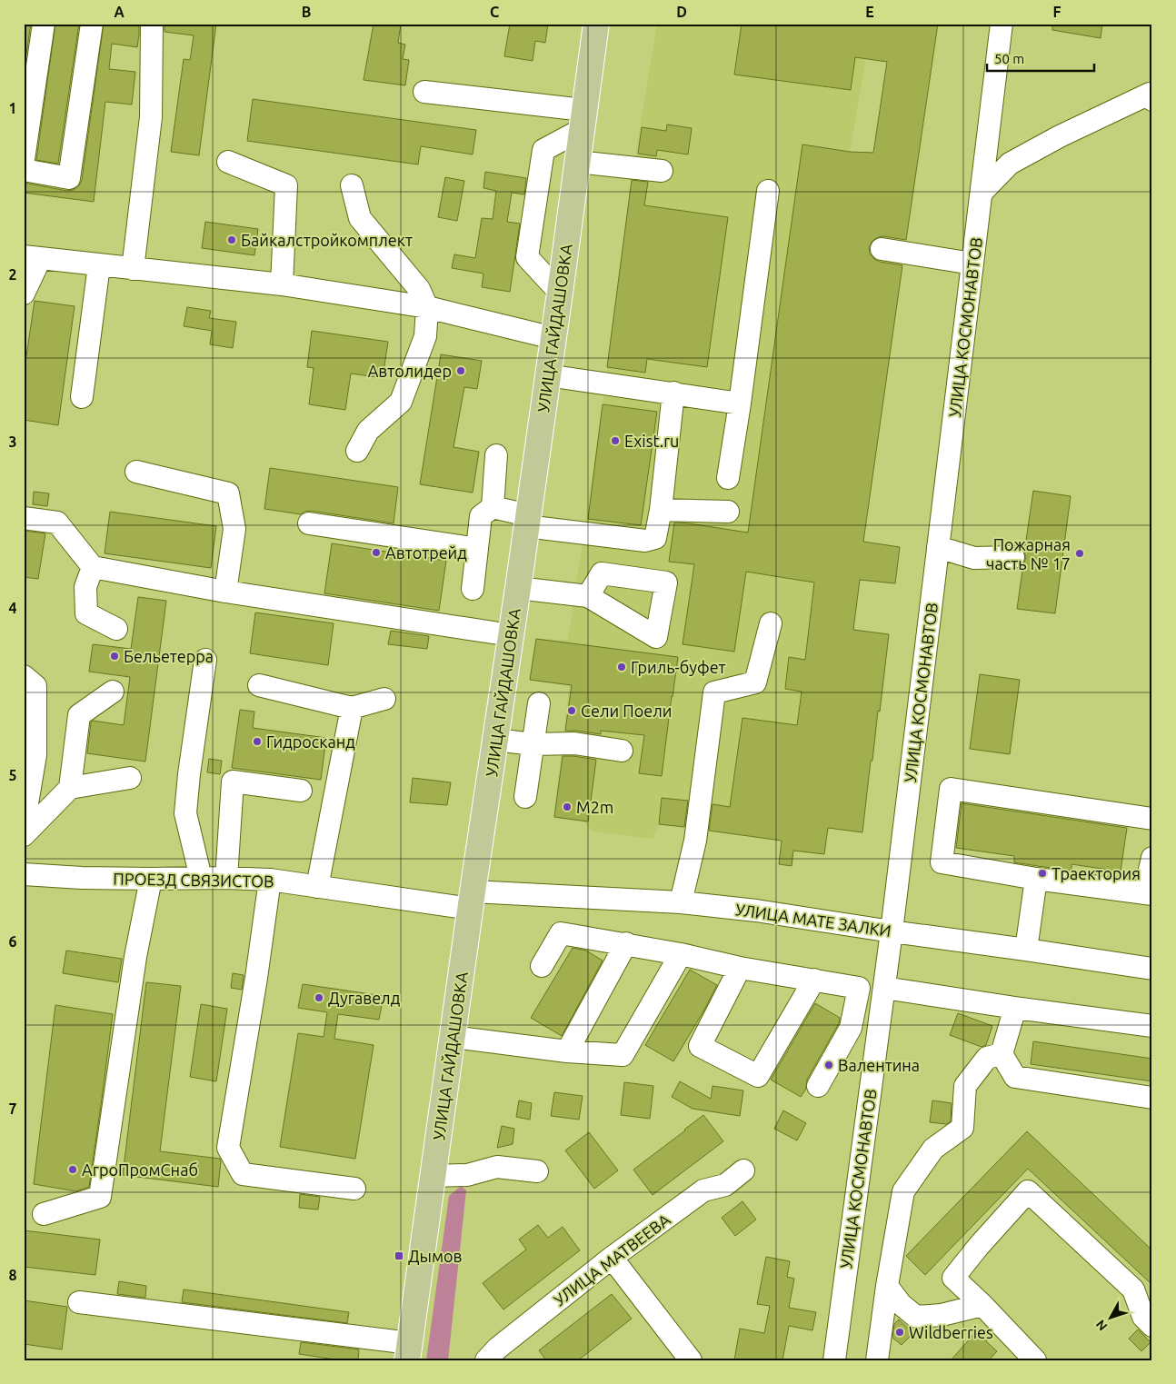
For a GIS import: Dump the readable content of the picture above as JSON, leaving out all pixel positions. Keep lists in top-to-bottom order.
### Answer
{
  "streets": {
    "main road": ["УЛИЦА ГАЙДАШОВКА"],
    "street": [
      "УЛИЦА КОСМОНАВТОВ",
      "ПРОЕЗД СВЯЗИСТОВ",
      "УЛИЦА МАТЕ ЗАЛКИ",
      "УЛИЦА МАТВЕЕВА"
    ]
  },
  "crossings": [
    ["УЛИЦА КОСМОНАВТОВ", "УЛИЦА МАТЕ ЗАЛКИ"],
    ["УЛИЦА ГАЙДАШОВКА", "ПРОЕЗД СВЯЗИСТОВ"],
    ["УЛИЦА ГАЙДАШОВКА", "УЛИЦА МАТЕ ЗАЛКИ"],
    ["ПРОЕЗД СВЯЗИСТОВ", "УЛИЦА МАТЕ ЗАЛКИ"]
  ],
  "places": {
    "other": [
      "Байкалстройкомплект",
      "Автолидер",
      "Exist.ru",
      "Автотрейд",
      "Пожарная часть № 17",
      "Бельетерра",
      "Гриль-буфет",
      "Сели Поели",
      "Гидросканд",
      "М2m",
      "Траектория",
      "Дугавелд",
      "Валентина",
      "АгроПромСнаб",
      "Wildberries"
    ],
    "transit": ["Дымов"]
  },
  "scale_bar": "50 m",
  "north": "bottom left",
  "grid": {
    "columns": [
      "A",
      "B",
      "C",
      "D",
      "E",
      "F"
    ],
    "rows": [
      "1",
      "2",
      "3",
      "4",
      "5",
      "6",
      "7",
      "8"
    ]
  }
}
